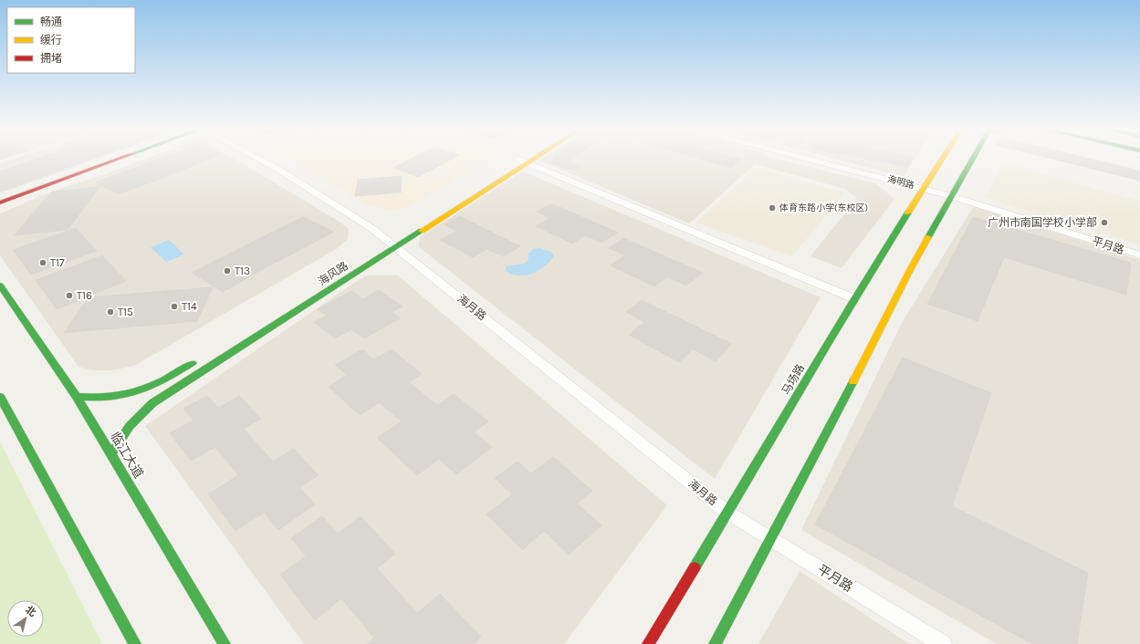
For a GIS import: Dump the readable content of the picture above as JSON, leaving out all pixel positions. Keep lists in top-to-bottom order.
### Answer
{
  "streets": {
    "main road": ["海风路", "马场路", "临江大道"],
    "street": ["海明路", "平月路", "海月路"]
  },
  "crossings": [
    ["海明路", "平月路"],
    ["海明路", "马场路"],
    ["平月路", "海月路"],
    ["平月路", "马场路"],
    ["海风路", "海月路"],
    ["海风路", "临江大道"],
    ["海月路", "马场路"]
  ],
  "places": [
    "体育东路小学(东校区)",
    "广州市南国学校小学部",
    "T17",
    "T13",
    "T16",
    "T14",
    "T15"
  ],
  "legend": ["畅通", "缓行", "拥堵"],
  "north": "top right"
}
